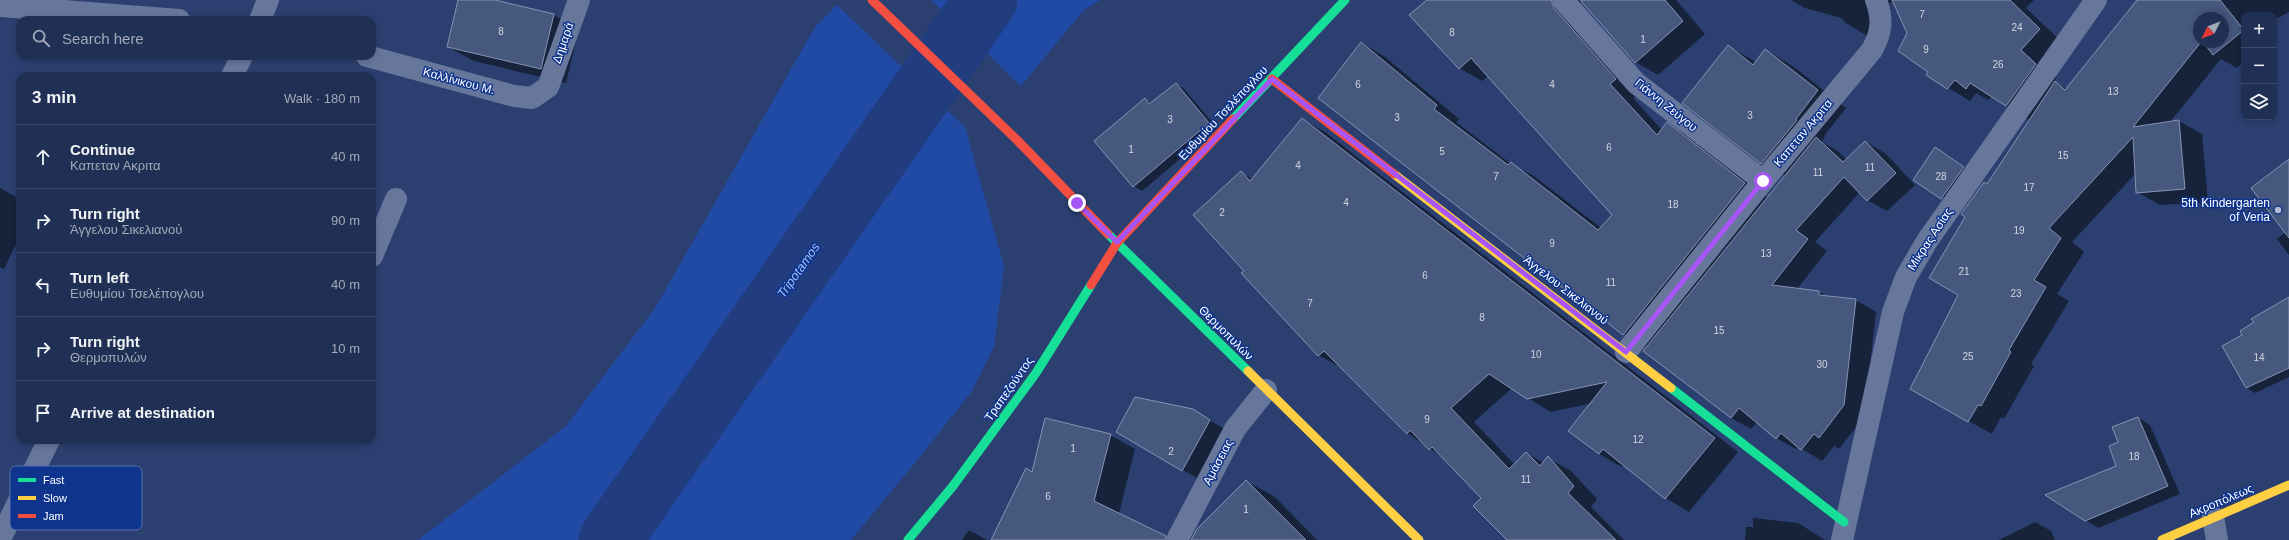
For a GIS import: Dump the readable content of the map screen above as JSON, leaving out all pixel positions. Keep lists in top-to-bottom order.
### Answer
{
  "streets": {
    "street": [
      "Δημαρά",
      "Καλλίνικου Μ.",
      "Γιάννη Ζεύγου",
      "Ευθυμίου Τσελέπογλου",
      "Καπεταν Ακριτα",
      "Μίκρας Ασίας",
      "Άγγελου Σικελιανού",
      "Θερμοπυλών",
      "Τραπεζούντος",
      "Αμάσειας",
      "Ακροπόλεως"
    ]
  },
  "crossings": [
    ["Δημαρά", "Καλλίνικου Μ."],
    ["Γιάννη Ζεύγου", "Καπεταν Ακριτα"],
    ["Ευθυμίου Τσελέπογλου", "Άγγελου Σικελιανού"],
    ["Ευθυμίου Τσελέπογλου", "Θερμοπυλών"],
    ["Ευθυμίου Τσελέπογλου", "Τραπεζούντος"],
    ["Καπεταν Ακριτα", "Άγγελου Σικελιανού"],
    ["Μίκρας Ασίας", "Άγγελου Σικελιανού"],
    ["Θερμοπυλών", "Τραπεζούντος"],
    ["Θερμοπυλών", "Αμάσειας"]
  ],
  "water": ["Tripotamos"],
  "places": ["5th Kindergarten of Veria"],
  "house_numbers": [
    "7",
    "24",
    "8",
    "8",
    "1",
    "9",
    "26",
    "6",
    "4",
    "13",
    "3",
    "3",
    "3",
    "6",
    "1",
    "5",
    "15",
    "4",
    "11",
    "11",
    "7",
    "28",
    "17",
    "4",
    "18",
    "2",
    "19",
    "9",
    "13",
    "21",
    "6",
    "11",
    "23",
    "7",
    "8",
    "15",
    "10",
    "25",
    "14",
    "30",
    "9",
    "12",
    "1",
    "2",
    "18",
    "11",
    "6",
    "1"
  ],
  "legend": ["Fast", "Slow", "Jam"],
  "north": "bottom left",
  "page": {
    "map_buttons": ["+", "−"],
    "search": "Search here",
    "heading": ["3 min", "Walk · 180 m"],
    "list": [
      ["Continue", "Καπεταν Ακριτα", "40 m"],
      ["Turn right", "Άγγελου Σικελιανού", "90 m"],
      ["Turn left", "Ευθυμίου Τσελέπογλου", "40 m"],
      ["Turn right", "Θερμοπυλών", "10 m"],
      "Arrive at destination"
    ]
  }
}
